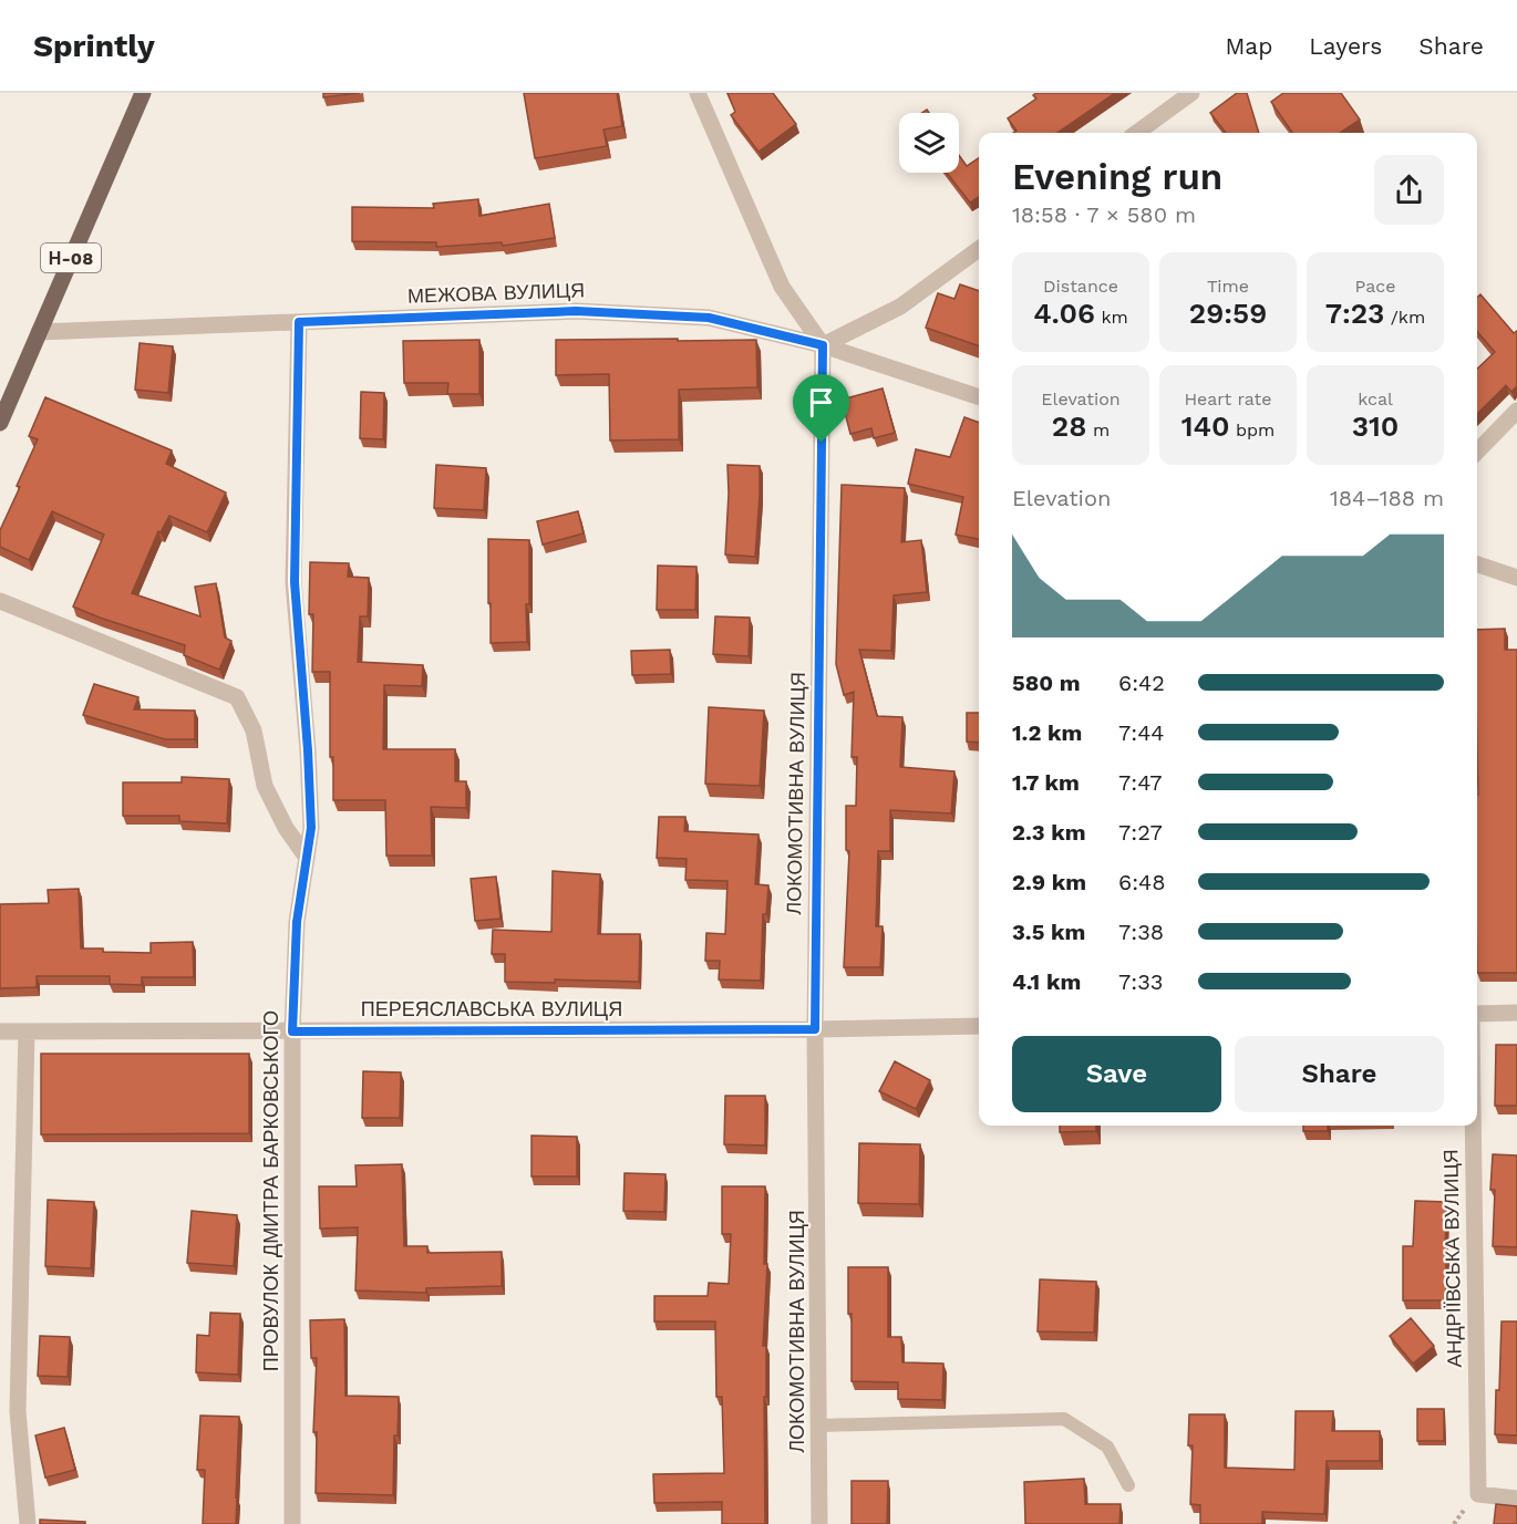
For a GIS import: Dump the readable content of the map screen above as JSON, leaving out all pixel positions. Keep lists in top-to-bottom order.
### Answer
{
  "streets": {
    "main road": ["Н-08"],
    "street": [
      "МЕЖОВА ВУЛИЦЯ",
      "ЛОКОМОТИВНА ВУЛИЦЯ",
      "ПЕРЕЯСЛАВСЬКА ВУЛИЦЯ",
      "ПРОВУЛОК ДМИТРА БАРКОВСЬКОГО",
      "АНДРІЇВСЬКА ВУЛИЦЯ"
    ]
  },
  "crossings": [
    ["Н-08", "МЕЖОВА ВУЛИЦЯ"],
    ["МЕЖОВА ВУЛИЦЯ", "ЛОКОМОТИВНА ВУЛИЦЯ"],
    ["МЕЖОВА ВУЛИЦЯ", "ПРОВУЛОК ДМИТРА БАРКОВСЬКОГО"],
    ["ЛОКОМОТИВНА ВУЛИЦЯ", "ПЕРЕЯСЛАВСЬКА ВУЛИЦЯ"],
    ["ПЕРЕЯСЛАВСЬКА ВУЛИЦЯ", "ПРОВУЛОК ДМИТРА БАРКОВСЬКОГО"]
  ],
  "page": {
    "header": "Sprintly",
    "nav": ["Map", "Layers", "Share"],
    "heading": ["Evening run", "18:58 · 7 × 580 m"],
    "stats": [
      ["Distance", "4.06 km"],
      ["Time", "29:59"],
      ["Pace", "7:23 /km"],
      ["Elevation", "28 m"],
      ["Heart rate", "140 bpm"],
      ["kcal", "310"]
    ],
    "chart": ["Elevation", "184–188 m"],
    "list": [
      {
        "name": "580 m",
        "note": "6:42"
      },
      {
        "name": "1.2 km",
        "note": "7:44"
      },
      {
        "name": "1.7 km",
        "note": "7:47"
      },
      {
        "name": "2.3 km",
        "note": "7:27"
      },
      {
        "name": "2.9 km",
        "note": "6:48"
      },
      {
        "name": "3.5 km",
        "note": "7:38"
      },
      {
        "name": "4.1 km",
        "note": "7:33"
      }
    ],
    "buttons": ["Save", "Share"]
  }
}
